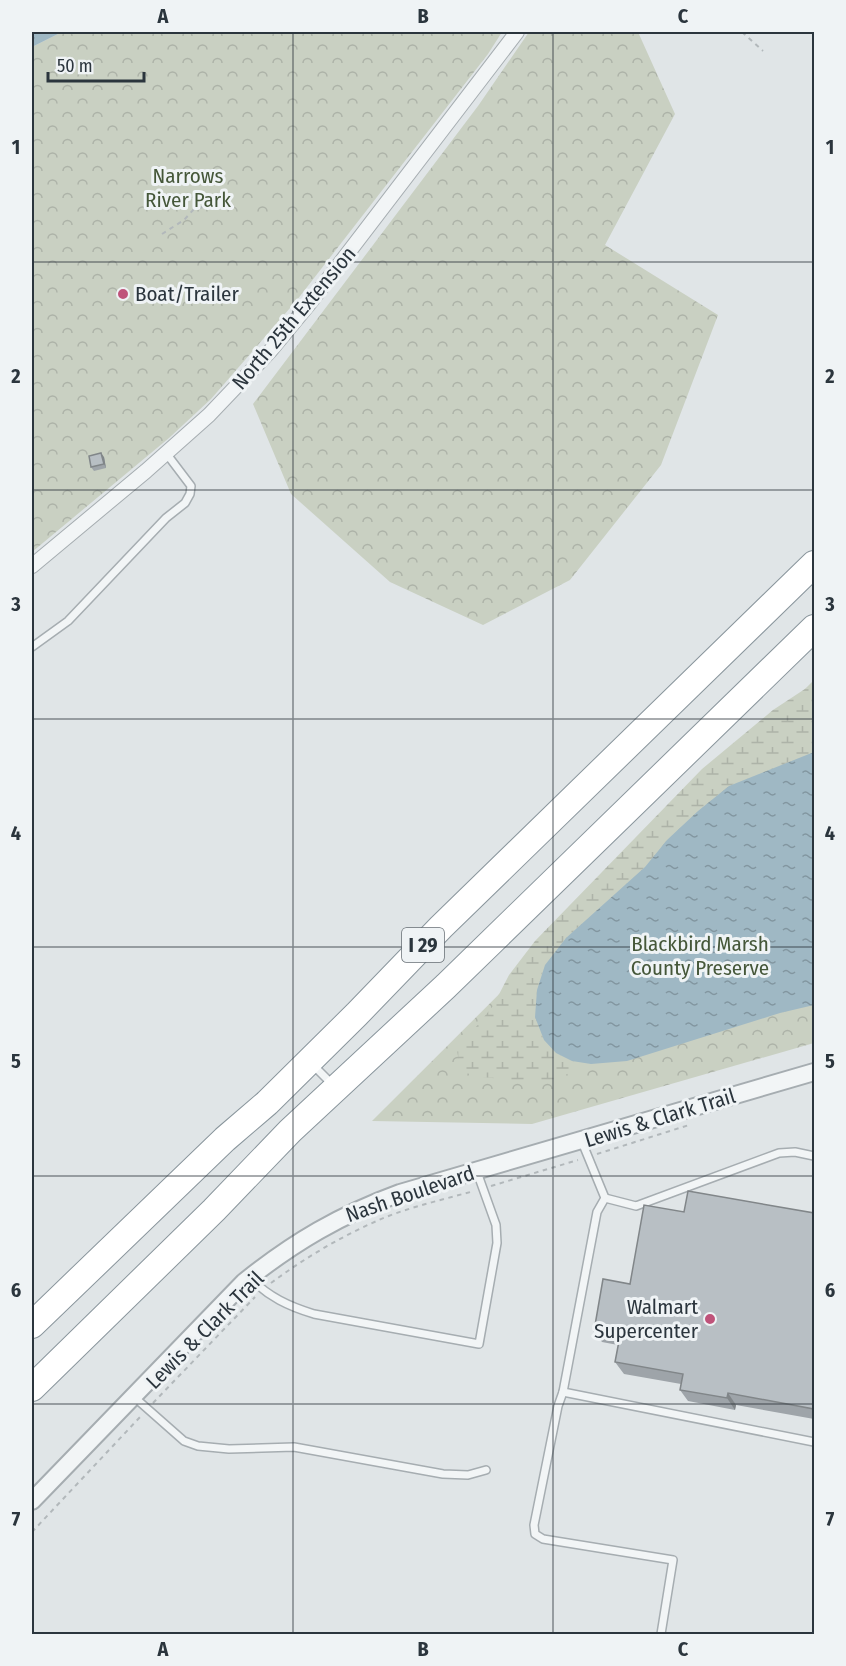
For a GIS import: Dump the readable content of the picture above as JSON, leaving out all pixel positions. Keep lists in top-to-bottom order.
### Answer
{
  "streets": {
    "highway": ["I 29"],
    "street": ["North 25th Extension", "Nash Boulevard"],
    "path": ["Lewis & Clark Trail"]
  },
  "parks": ["Narrows River Park", "Blackbird Marsh County Preserve"],
  "places": ["Boat/Trailer", "Walmart Supercenter"],
  "scale_bar": "50 m",
  "grid": {
    "columns": ["A", "B", "C"],
    "rows": [
      "1",
      "2",
      "3",
      "4",
      "5",
      "6",
      "7"
    ]
  }
}
